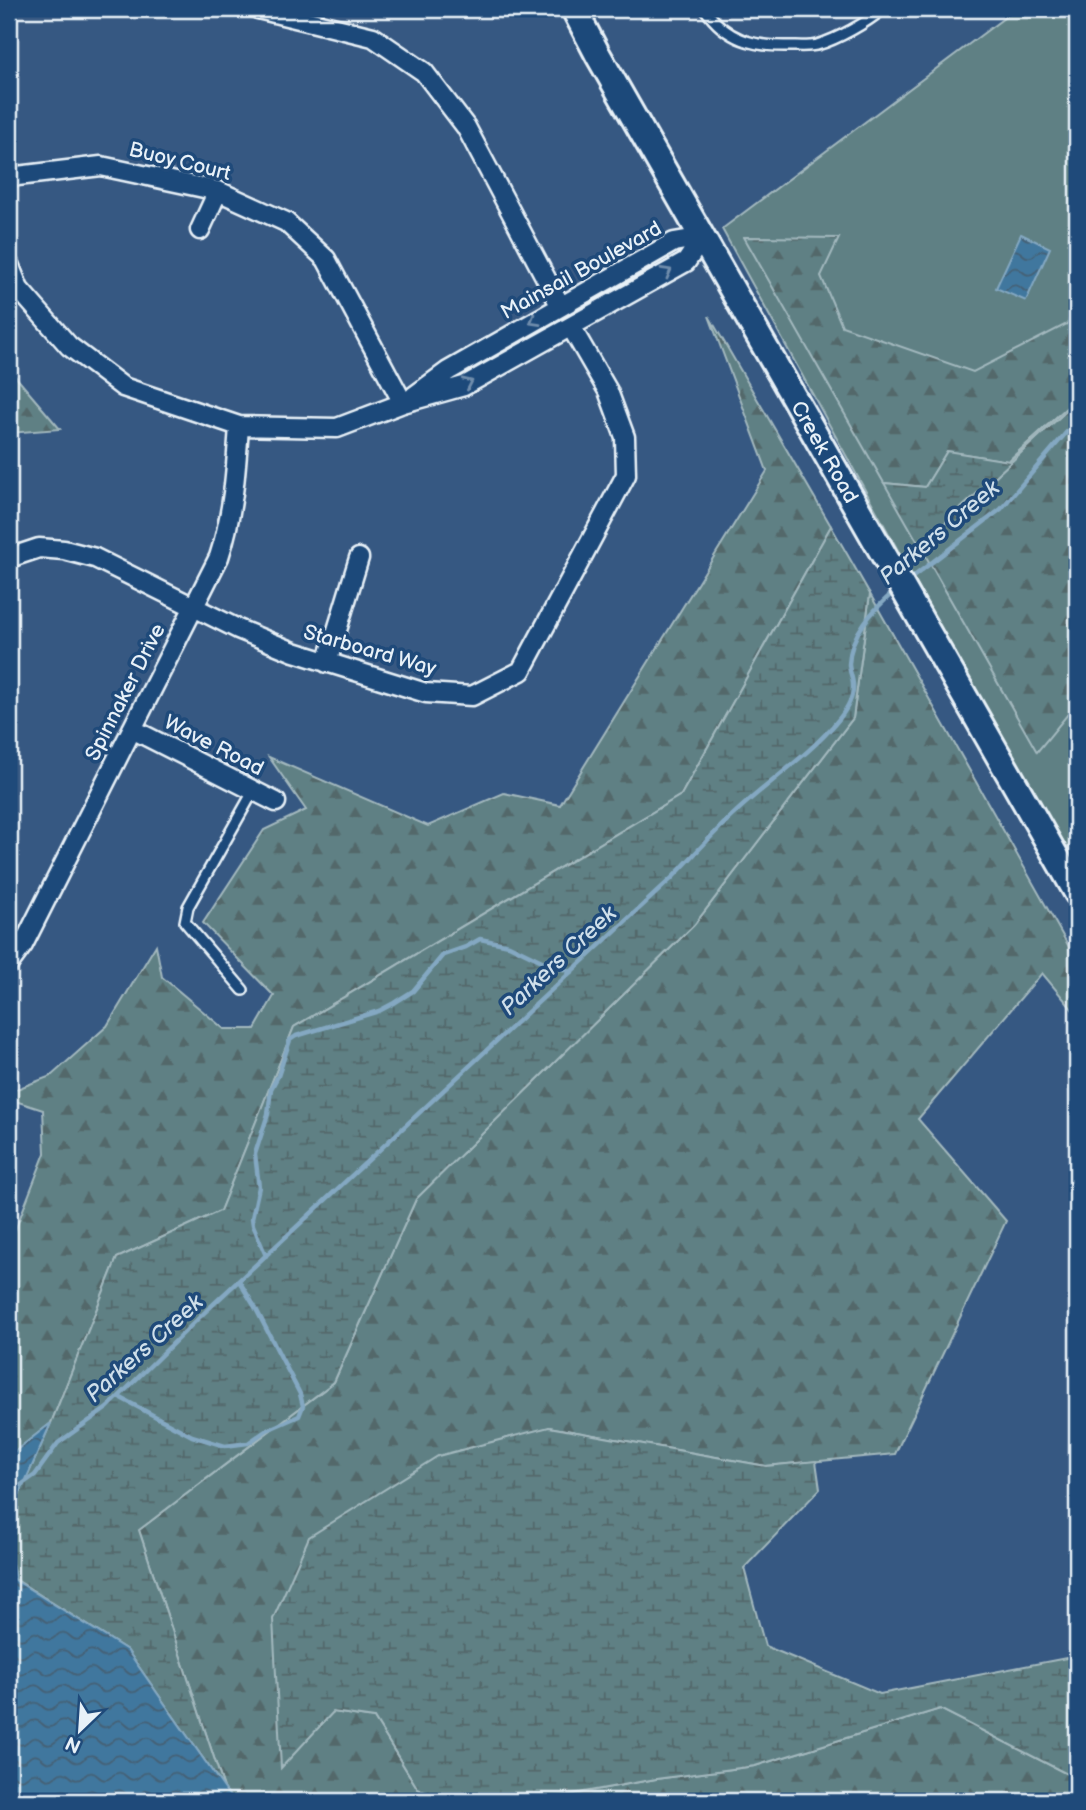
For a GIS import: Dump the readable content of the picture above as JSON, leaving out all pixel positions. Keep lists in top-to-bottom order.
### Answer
{
  "streets": {
    "main road": ["Creek Road"],
    "street": [
      "Buoy Court",
      "Mainsail Boulevard",
      "Starboard Way",
      "Spinnaker Drive",
      "Wave Road"
    ]
  },
  "crossings": [
    ["Buoy Court", "Mainsail Boulevard"],
    ["Mainsail Boulevard", "Creek Road"],
    ["Mainsail Boulevard", "Starboard Way"],
    ["Mainsail Boulevard", "Spinnaker Drive"],
    ["Starboard Way", "Spinnaker Drive"],
    ["Spinnaker Drive", "Wave Road"]
  ],
  "water": ["Parkers Creek"],
  "north": "bottom left"
}
